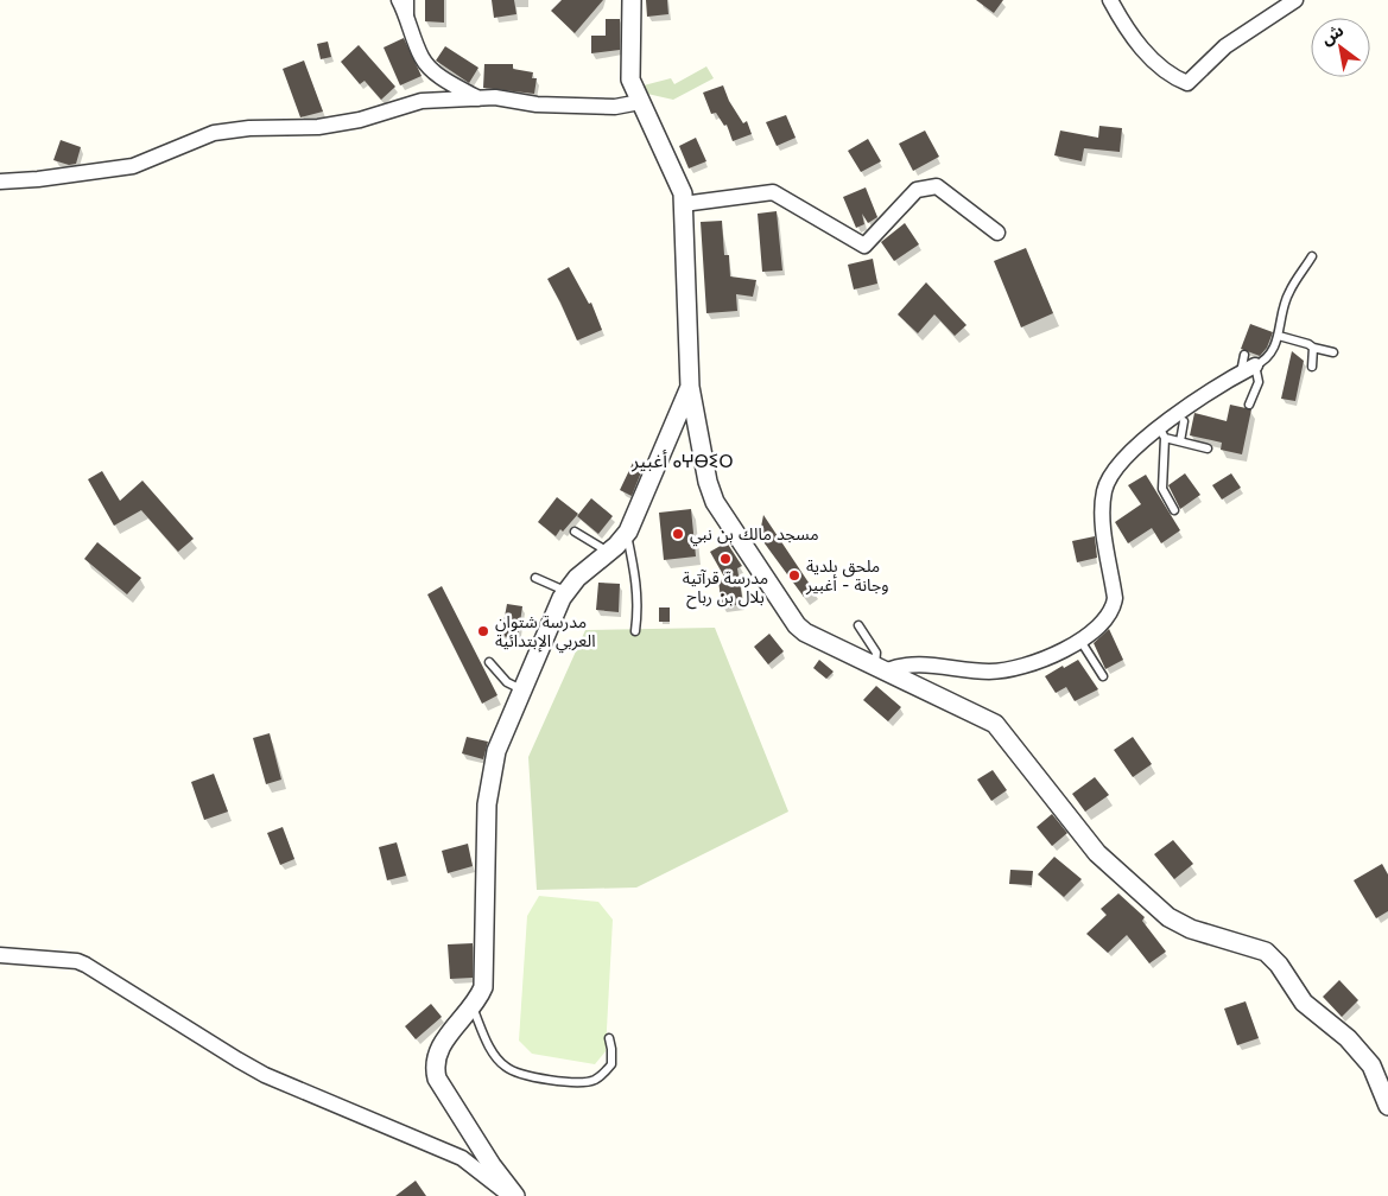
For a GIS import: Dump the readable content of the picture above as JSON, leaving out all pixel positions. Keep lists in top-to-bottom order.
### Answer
{
  "districts": ["أغبير ⴰⵖⴱⵉⵔ"],
  "places": [
    "مسجد مالك بن نبي",
    "مدرسة قرآتية بلال بن رباح",
    "ملحق بلدية وجانة - أغبير",
    "مدرسة شتوان العربي الإبتدائية"
  ],
  "north": "top left"
}
